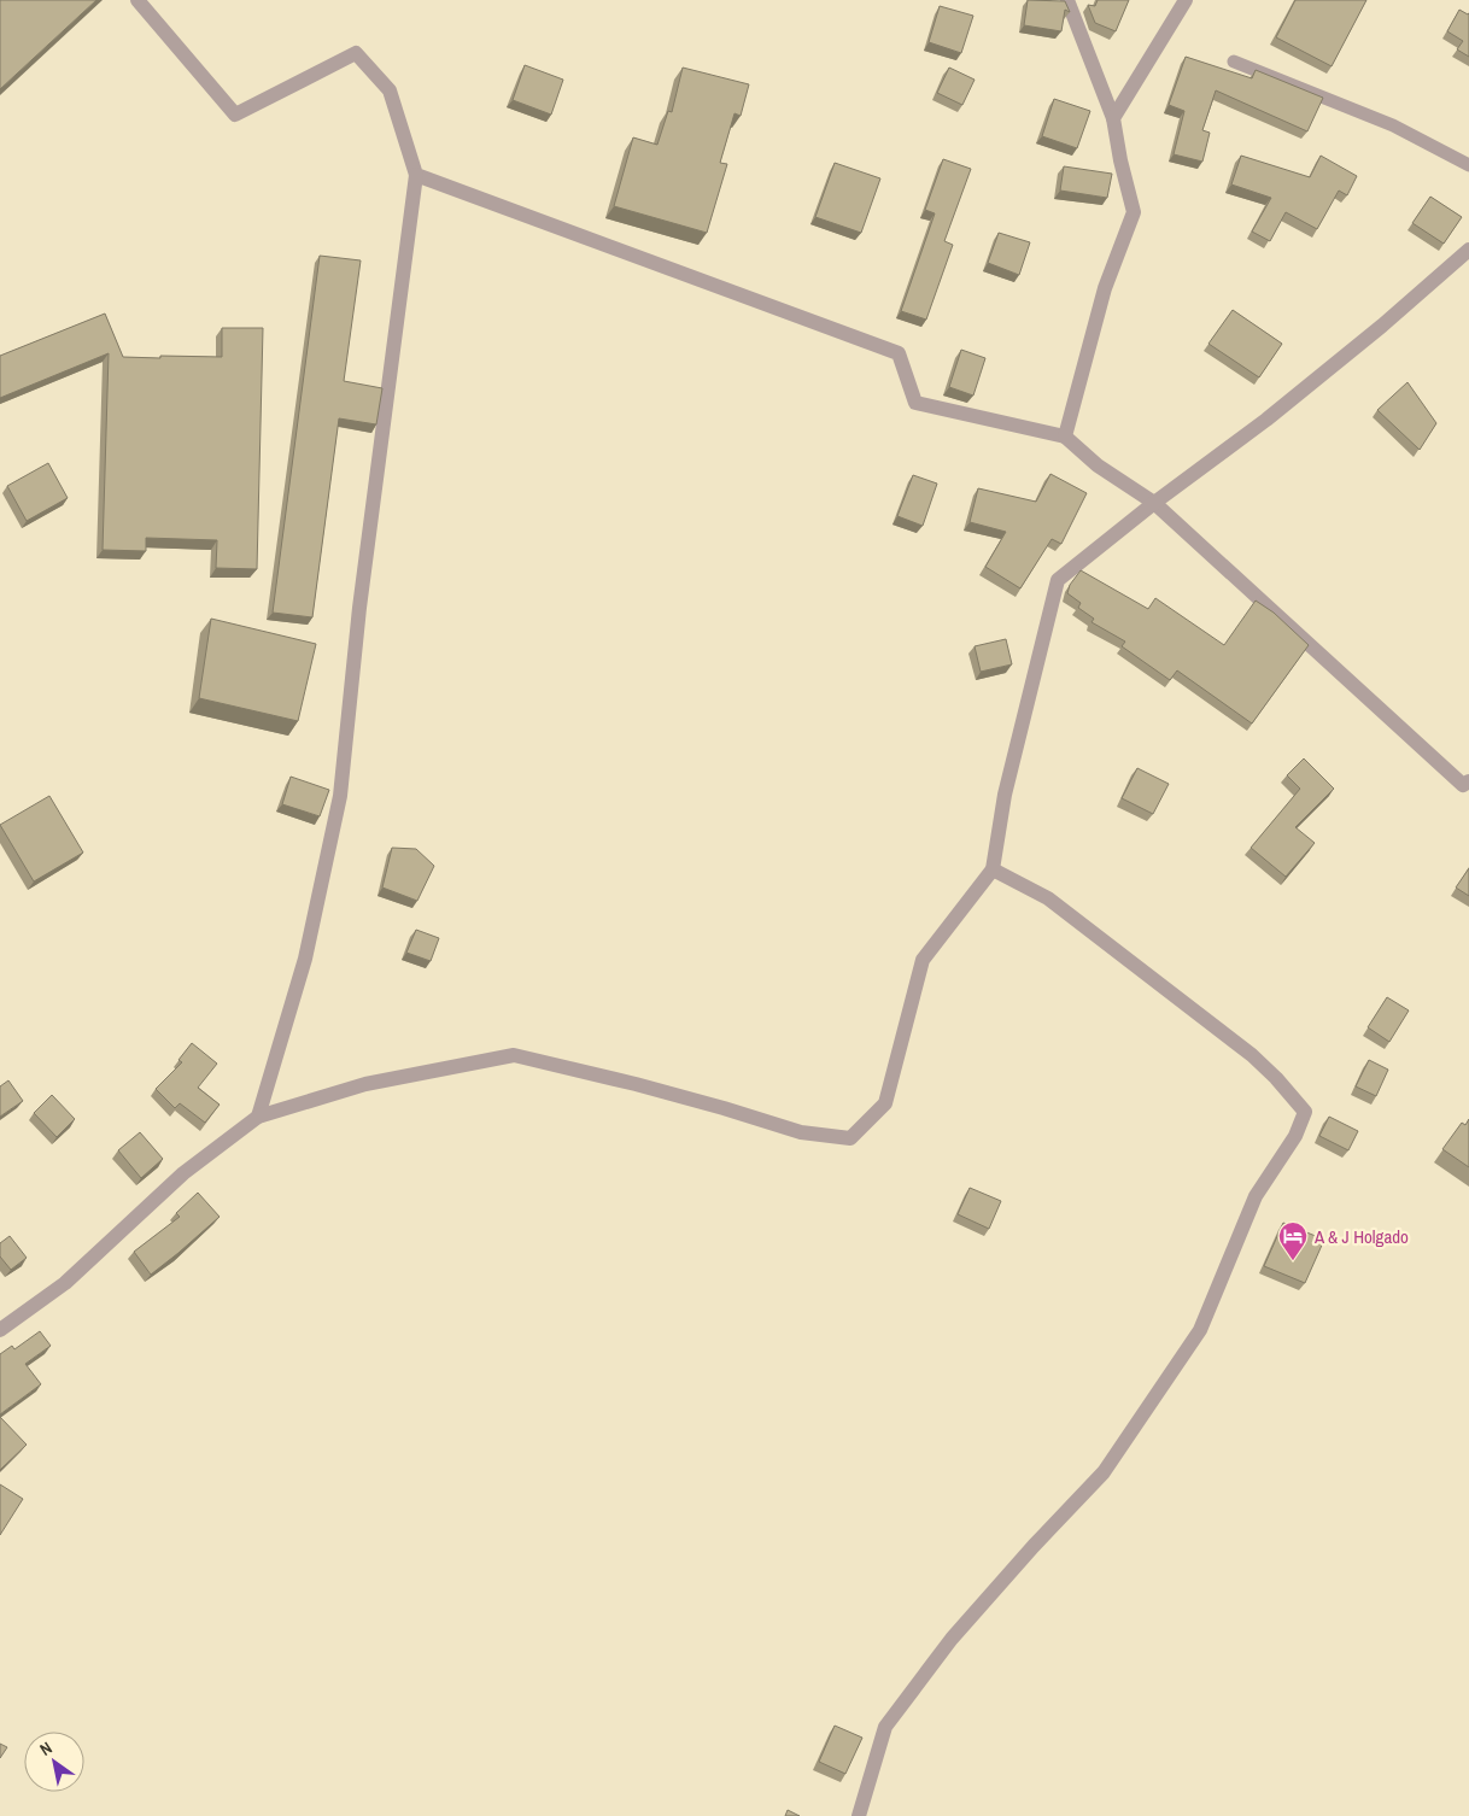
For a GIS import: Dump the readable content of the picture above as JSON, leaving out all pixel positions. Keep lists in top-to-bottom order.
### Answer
{
  "places": {
    "hotel": ["A & J Holgado"]
  },
  "north": "top left"
}
